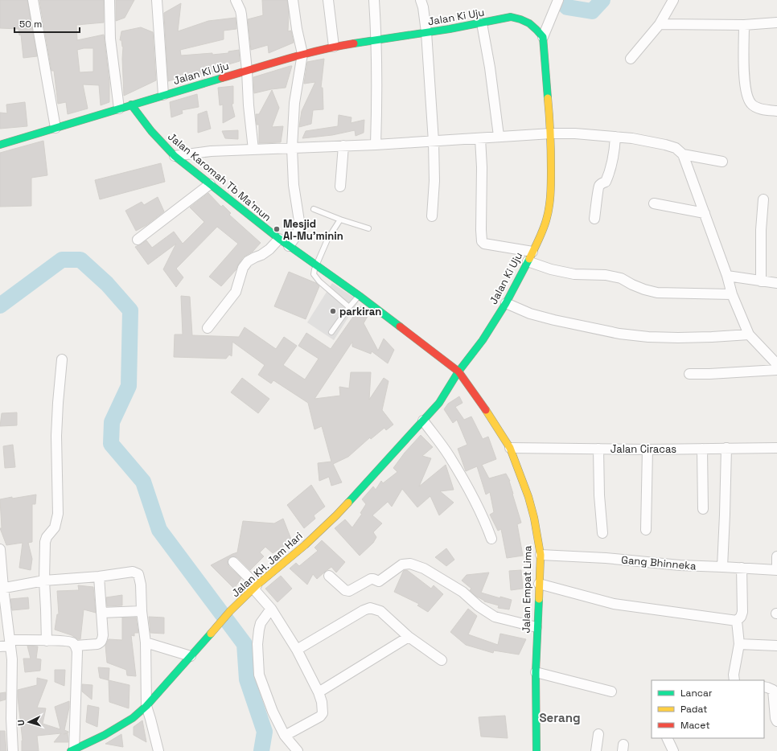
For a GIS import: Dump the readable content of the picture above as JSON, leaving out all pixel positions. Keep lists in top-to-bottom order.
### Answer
{
  "streets": {
    "street": [
      "Jalan Ki Uju",
      "Jalan Karomah Tb Ma'mun",
      "Jalan Ciracas",
      "Gang Bhinneka",
      "Jalan KH. Jam Hari",
      "Jalan Empat Lima"
    ]
  },
  "crossings": [
    ["Jalan Ki Uju", "Jalan Karomah Tb Ma'mun"],
    ["Jalan Ki Uju", "Jalan KH. Jam Hari"],
    ["Jalan Ki Uju", "Jalan Empat Lima"],
    ["Jalan Karomah Tb Ma'mun", "Jalan KH. Jam Hari"],
    ["Jalan Karomah Tb Ma'mun", "Jalan Empat Lima"],
    ["Jalan Ciracas", "Jalan Empat Lima"],
    ["Gang Bhinneka", "Jalan Empat Lima"],
    ["Jalan KH. Jam Hari", "Jalan Empat Lima"]
  ],
  "districts": ["Serang"],
  "places": ["Mesjid Al-Mu'minin", "parkiran"],
  "legend": ["Lancar", "Padat", "Macet"],
  "scale_bar": "50 m",
  "north": "left"
}
